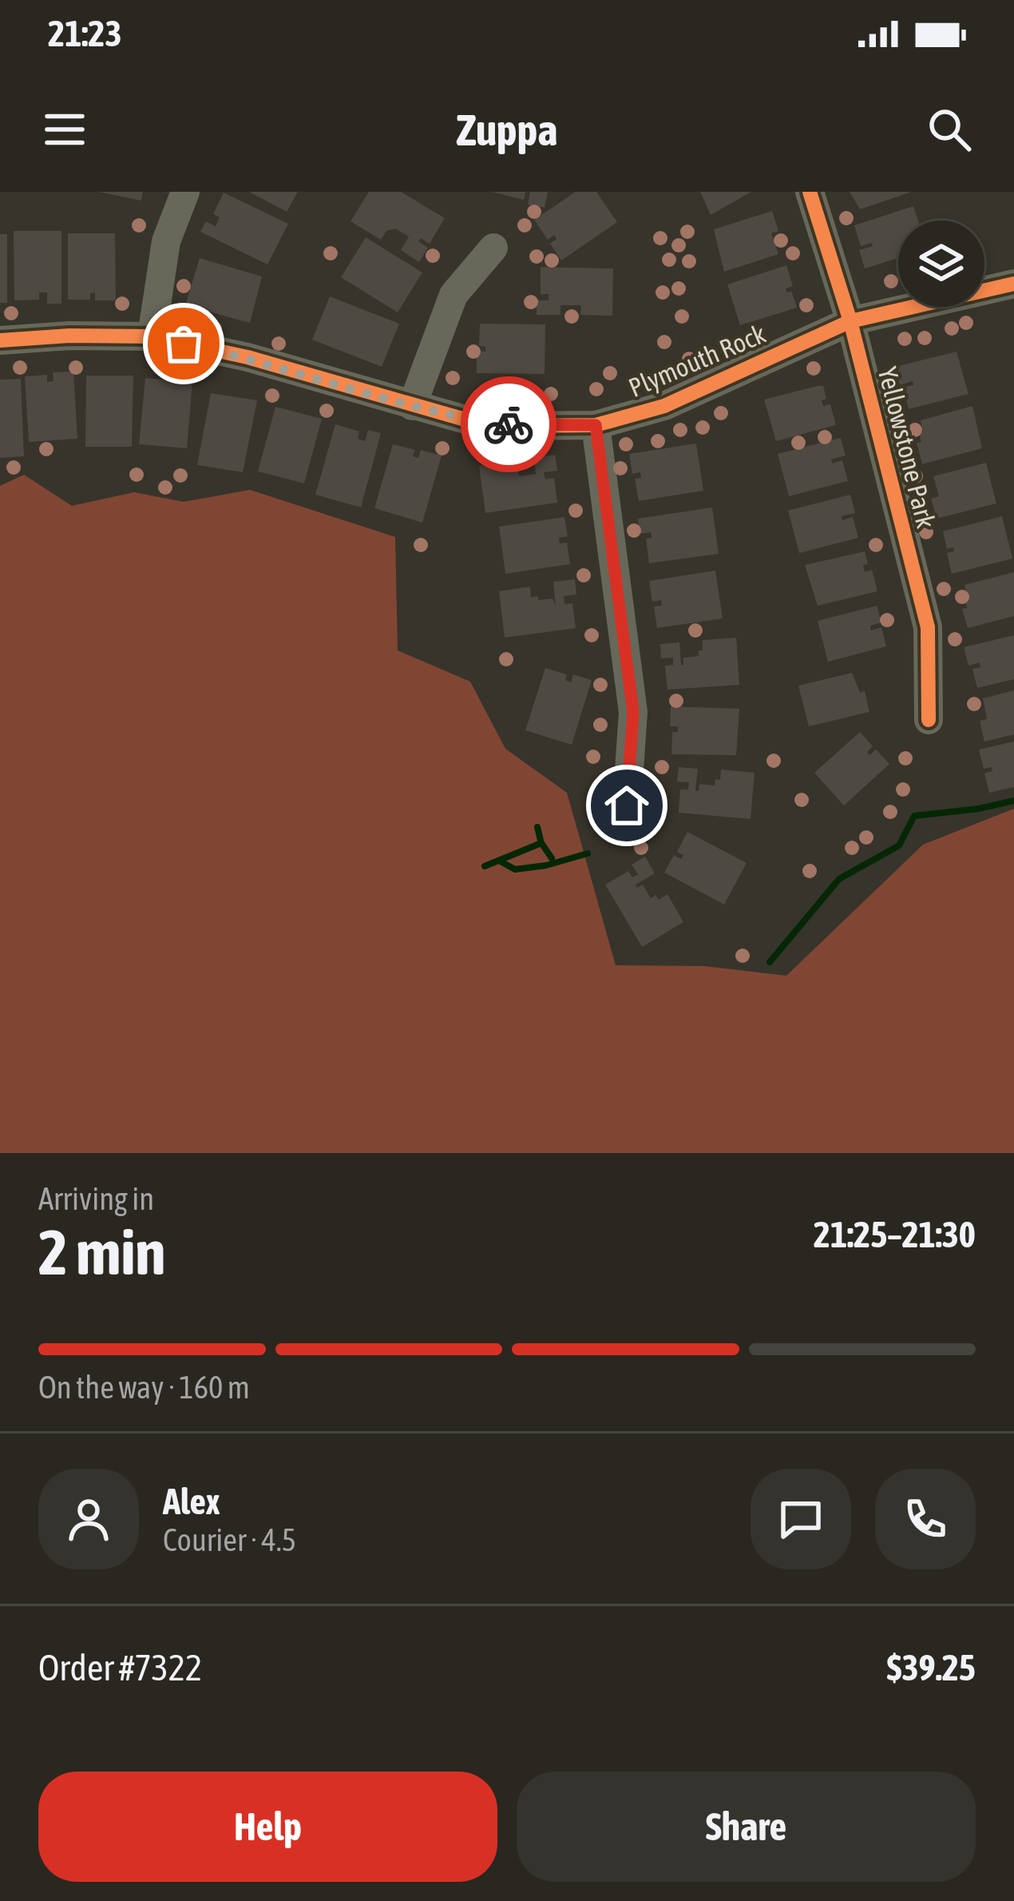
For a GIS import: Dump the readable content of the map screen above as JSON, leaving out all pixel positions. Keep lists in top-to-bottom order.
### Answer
{
  "streets": {
    "street": ["Plymouth Rock", "Yellowstone Park"]
  },
  "crossings": [
    ["Plymouth Rock", "Yellowstone Park"]
  ],
  "page": {
    "status": "21:23",
    "header": "Zuppa",
    "heading": ["2 min", "Arriving in", "21:25–21:30"],
    "panel": [
      "Alex",
      "Courier · 4.5",
      "Order #7322",
      "$39.25"
    ],
    "bar": "On the way · 160 m",
    "buttons": ["Help", "Share"]
  }
}
